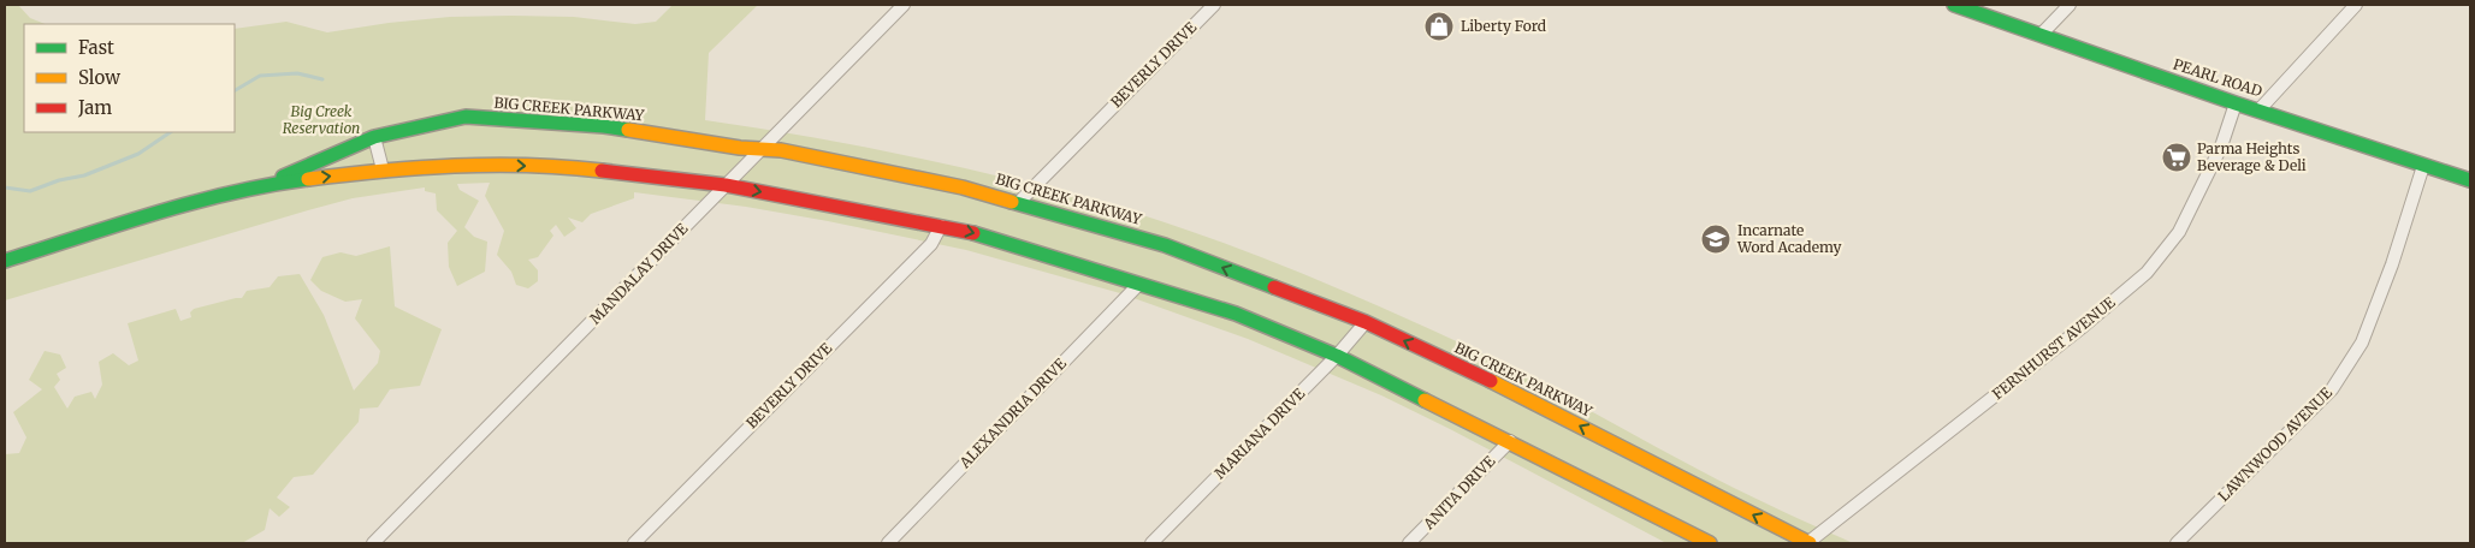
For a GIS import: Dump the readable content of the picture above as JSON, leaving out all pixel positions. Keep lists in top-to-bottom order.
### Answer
{
  "streets": {
    "street": [
      "BEVERLY DRIVE",
      "PEARL ROAD",
      "BIG CREEK PARKWAY",
      "MANDALAY DRIVE",
      "FERNHURST AVENUE",
      "ALEXANDRIA DRIVE",
      "MARIANA DRIVE",
      "LAWNWOOD AVENUE",
      "ANITA DRIVE"
    ]
  },
  "crossings": [
    ["BEVERLY DRIVE", "BIG CREEK PARKWAY"],
    ["PEARL ROAD", "FERNHURST AVENUE"],
    ["PEARL ROAD", "LAWNWOOD AVENUE"],
    ["BIG CREEK PARKWAY", "MANDALAY DRIVE"],
    ["BIG CREEK PARKWAY", "FERNHURST AVENUE"],
    ["BIG CREEK PARKWAY", "ALEXANDRIA DRIVE"],
    ["BIG CREEK PARKWAY", "MARIANA DRIVE"],
    ["BIG CREEK PARKWAY", "ANITA DRIVE"]
  ],
  "parks": ["Big Creek Reservation"],
  "places": {
    "shop": ["Liberty Ford"],
    "supermarket": ["Parma Heights Beverage & Deli"],
    "school or university": ["Incarnate Word Academy"]
  },
  "legend": ["Fast", "Slow", "Jam"]
}
